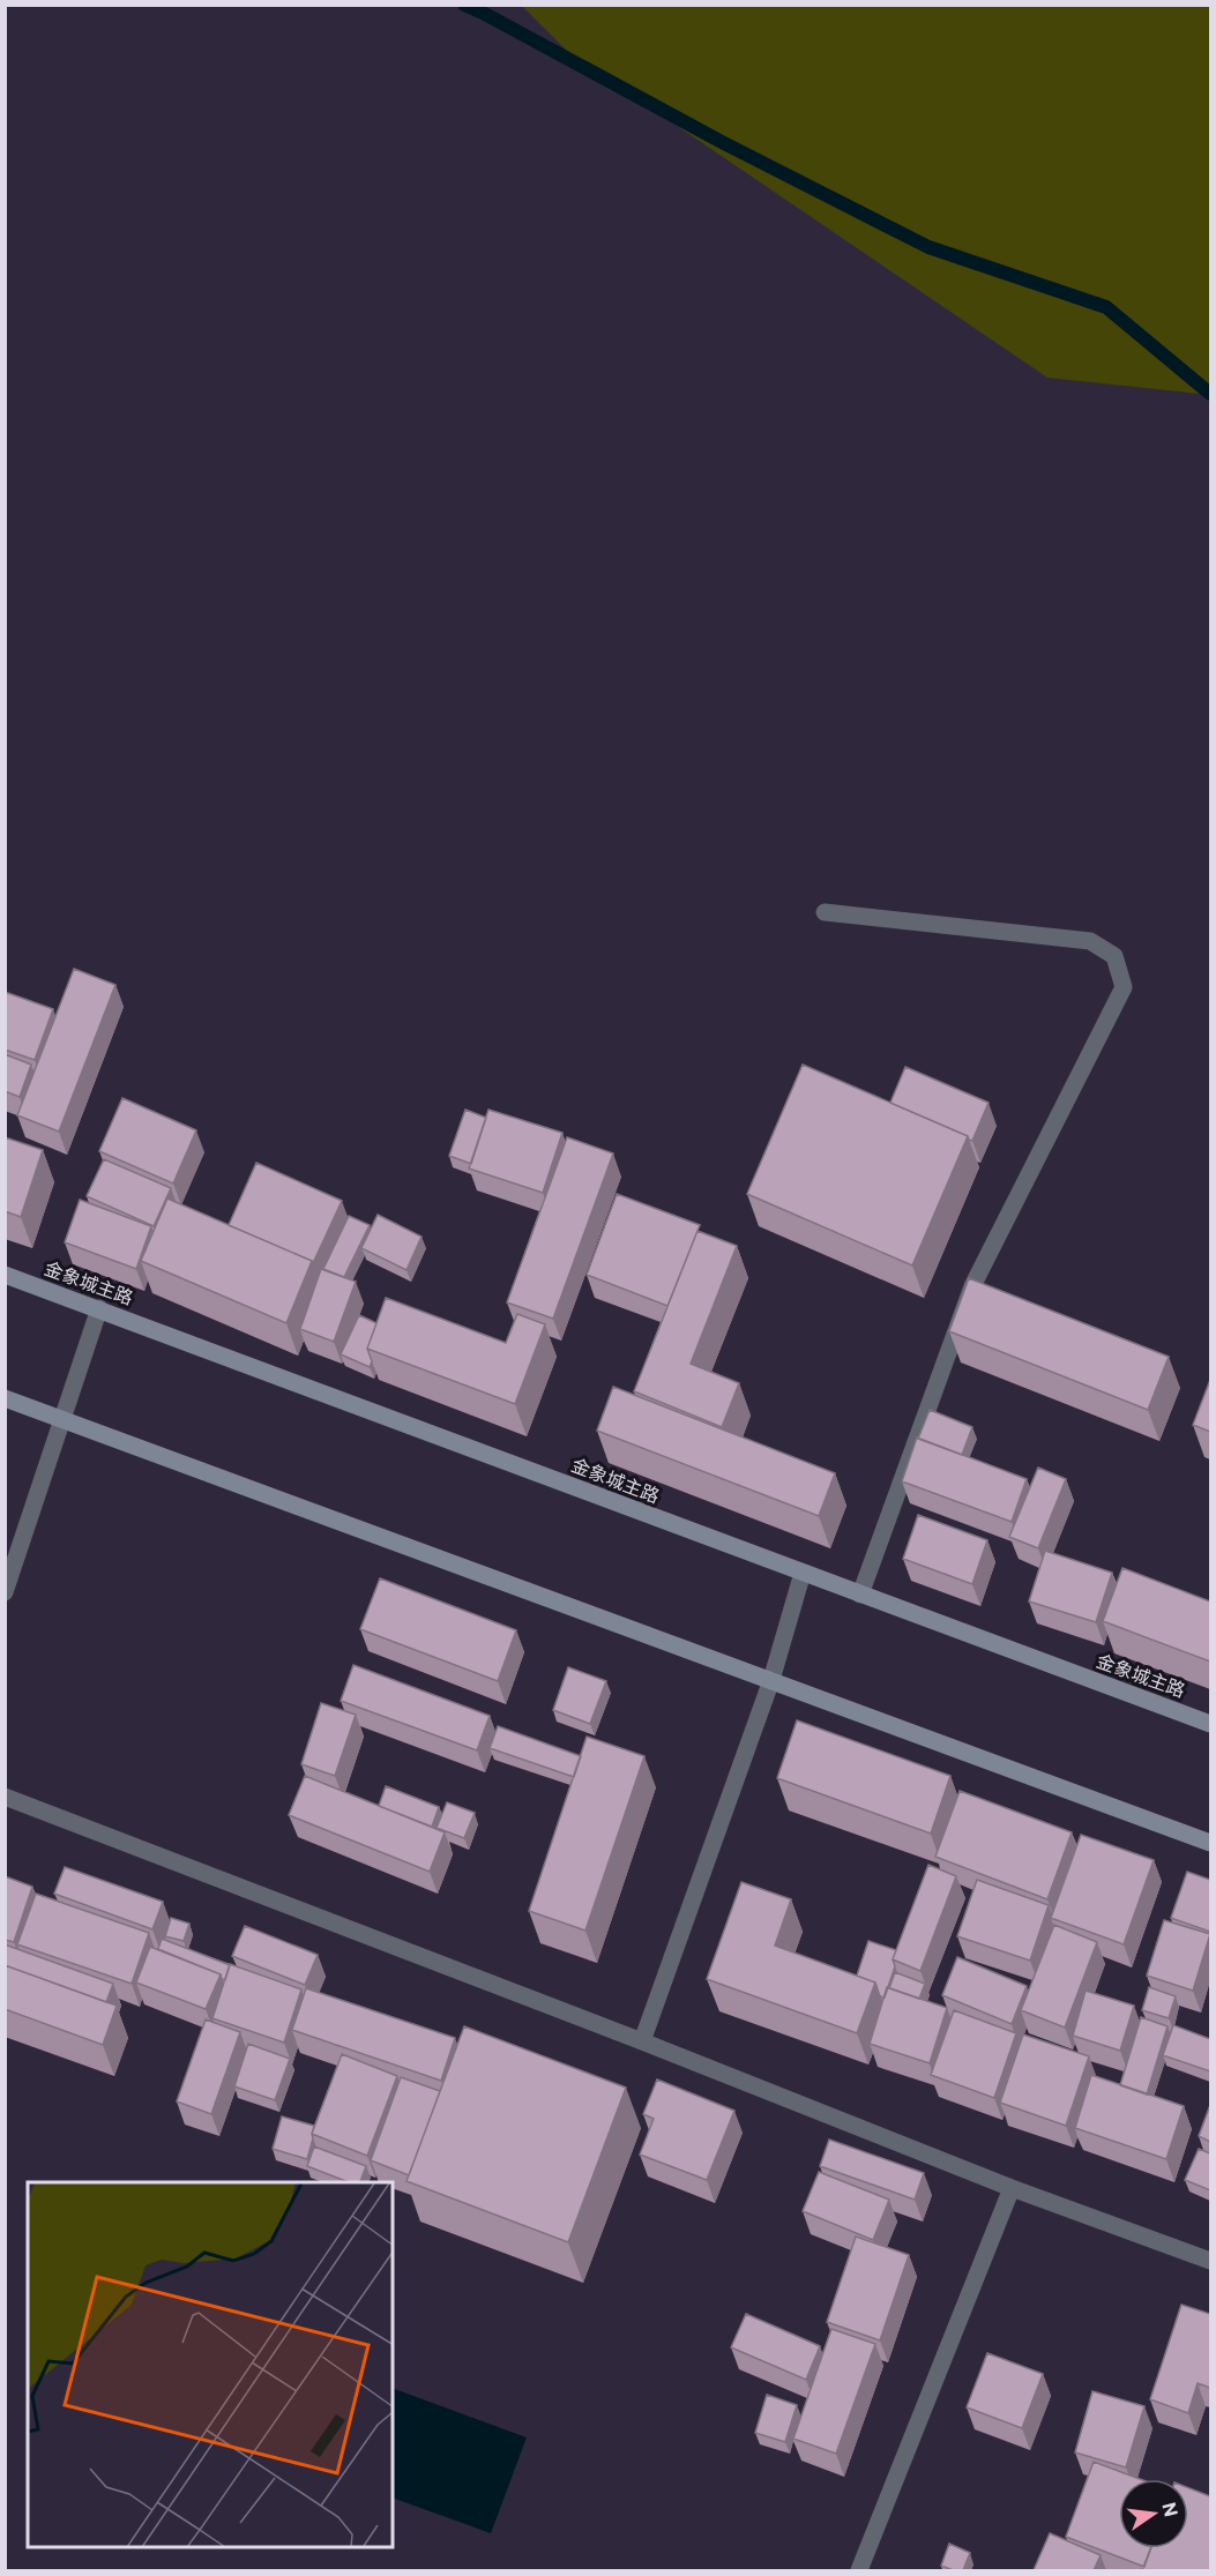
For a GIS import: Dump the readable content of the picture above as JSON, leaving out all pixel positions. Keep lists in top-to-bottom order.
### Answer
{
  "streets": {
    "main road": ["金象城主路"]
  },
  "north": "right"
}
